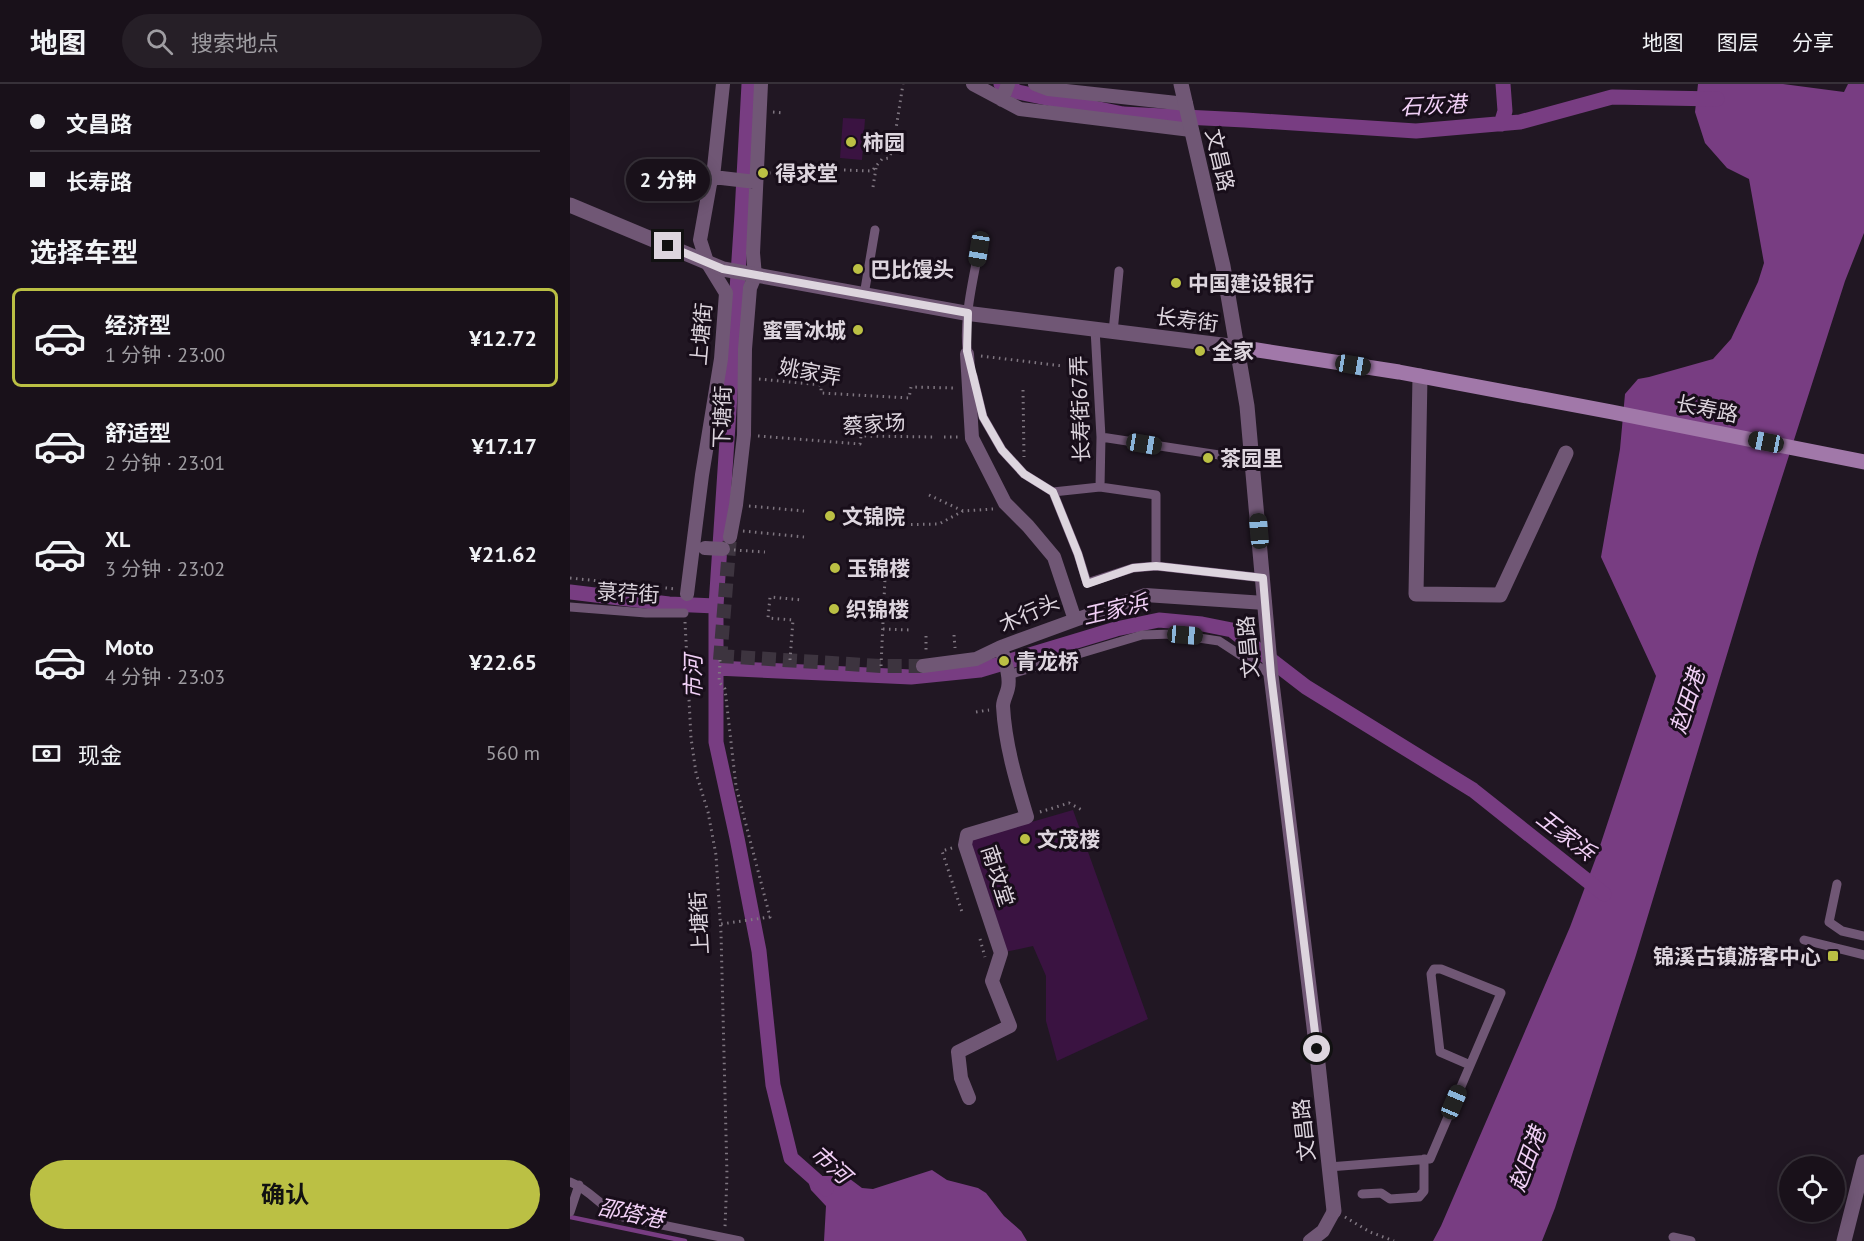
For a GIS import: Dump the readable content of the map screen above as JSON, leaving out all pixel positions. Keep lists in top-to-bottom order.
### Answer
{
  "streets": {
    "main road": ["长寿街", "长寿路"],
    "street": [
      "文昌路",
      "上塘街",
      "下塘街",
      "木行头",
      "南坟堂"
    ],
    "lane": ["长寿街67弄", "菉荇街"],
    "path": ["姚家弄", "蔡家场"]
  },
  "crossings": [
    ["文昌路", "长寿街"],
    ["长寿街", "长寿街67弄"],
    ["长寿街", "长寿路"],
    ["长寿街", "下塘街"],
    ["上塘街", "姚家弄"],
    ["上塘街", "下塘街"],
    ["上塘街", "菉荇街"],
    ["姚家弄", "下塘街"],
    ["姚家弄", "木行头"],
    ["下塘街", "蔡家场"]
  ],
  "water": [
    "石灰港",
    "王家浜",
    "市河",
    "赵田港",
    "邵塔港"
  ],
  "places": {
    "other": [
      "柿园",
      "得求堂",
      "巴比馒头",
      "中国建设银行",
      "蜜雪冰城",
      "全家",
      "茶园里",
      "文锦院",
      "玉锦楼",
      "织锦楼",
      "青龙桥",
      "文茂楼"
    ],
    "transit": ["锦溪古镇游客中心"]
  },
  "page": {
    "header": "地图",
    "search": "搜索地点",
    "nav": ["地图", "图层", "分享"],
    "banner": ["文昌路", "长寿路"],
    "bubble": "2 分钟",
    "heading": "选择车型",
    "list": [
      {
        "name": "经济型",
        "note": "1 分钟 · 23:00",
        "value": "¥12.72"
      },
      {
        "name": "舒适型",
        "note": "2 分钟 · 23:01",
        "value": "¥17.17"
      },
      {
        "name": "XL",
        "note": "3 分钟 · 23:02",
        "value": "¥21.62"
      },
      {
        "name": "Moto",
        "note": "4 分钟 · 23:03",
        "value": "¥22.65"
      }
    ],
    "pay": ["现金", "560 m"],
    "buttons": "确认"
  }
}
